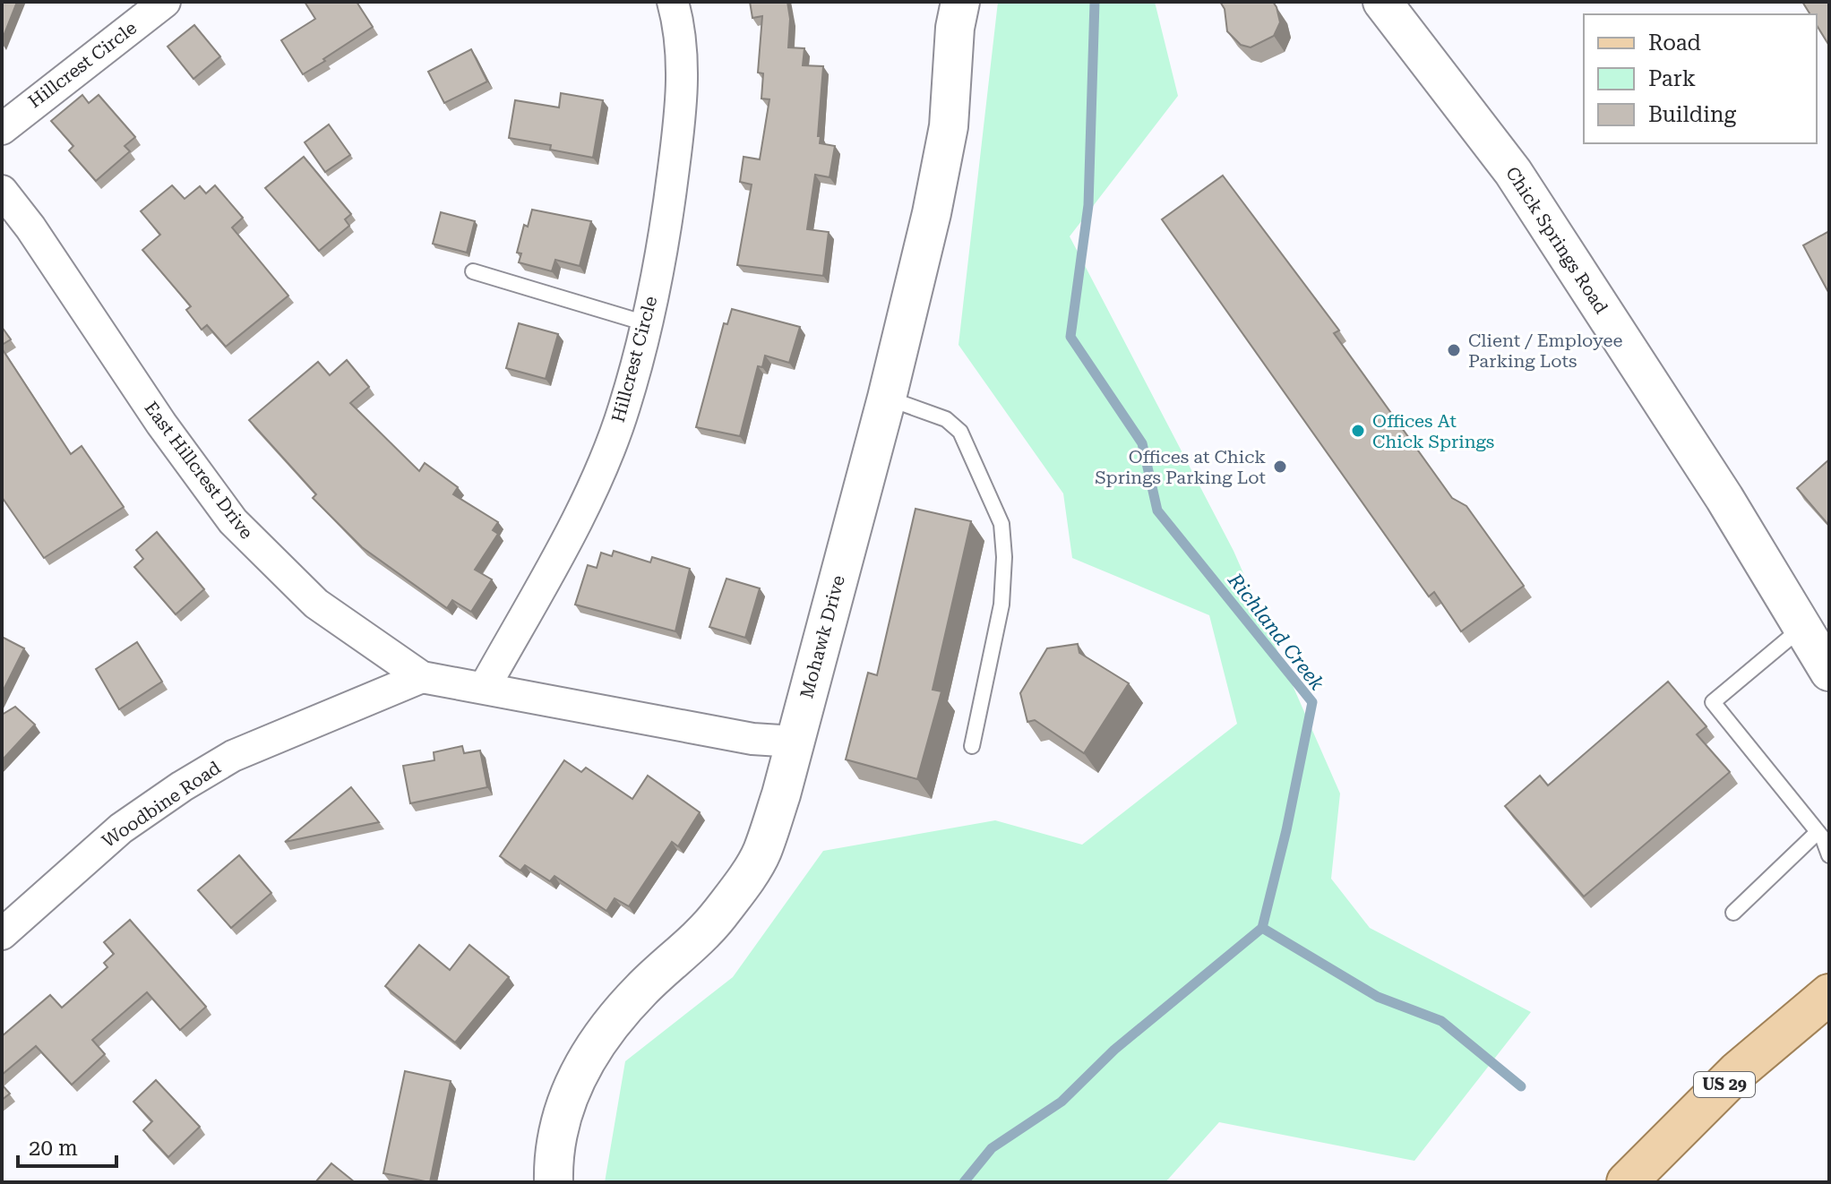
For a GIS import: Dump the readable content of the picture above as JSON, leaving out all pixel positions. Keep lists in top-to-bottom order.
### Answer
{
  "streets": {
    "main road": ["US 29"],
    "street": [
      "Hillcrest Circle",
      "Chick Springs Road",
      "East Hillcrest Drive",
      "Mohawk Drive",
      "Woodbine Road"
    ]
  },
  "crossings": [
    ["Hillcrest Circle", "East Hillcrest Drive"],
    ["East Hillcrest Drive", "Mohawk Drive"],
    ["East Hillcrest Drive", "Woodbine Road"]
  ],
  "water": ["Richland Creek"],
  "places": ["Client / Employee Parking Lots", "Offices At Chick Springs", "Offices at Chick Springs Parking Lot"],
  "legend": ["Road", "Park", "Building"],
  "scale_bar": "20 m"
}
